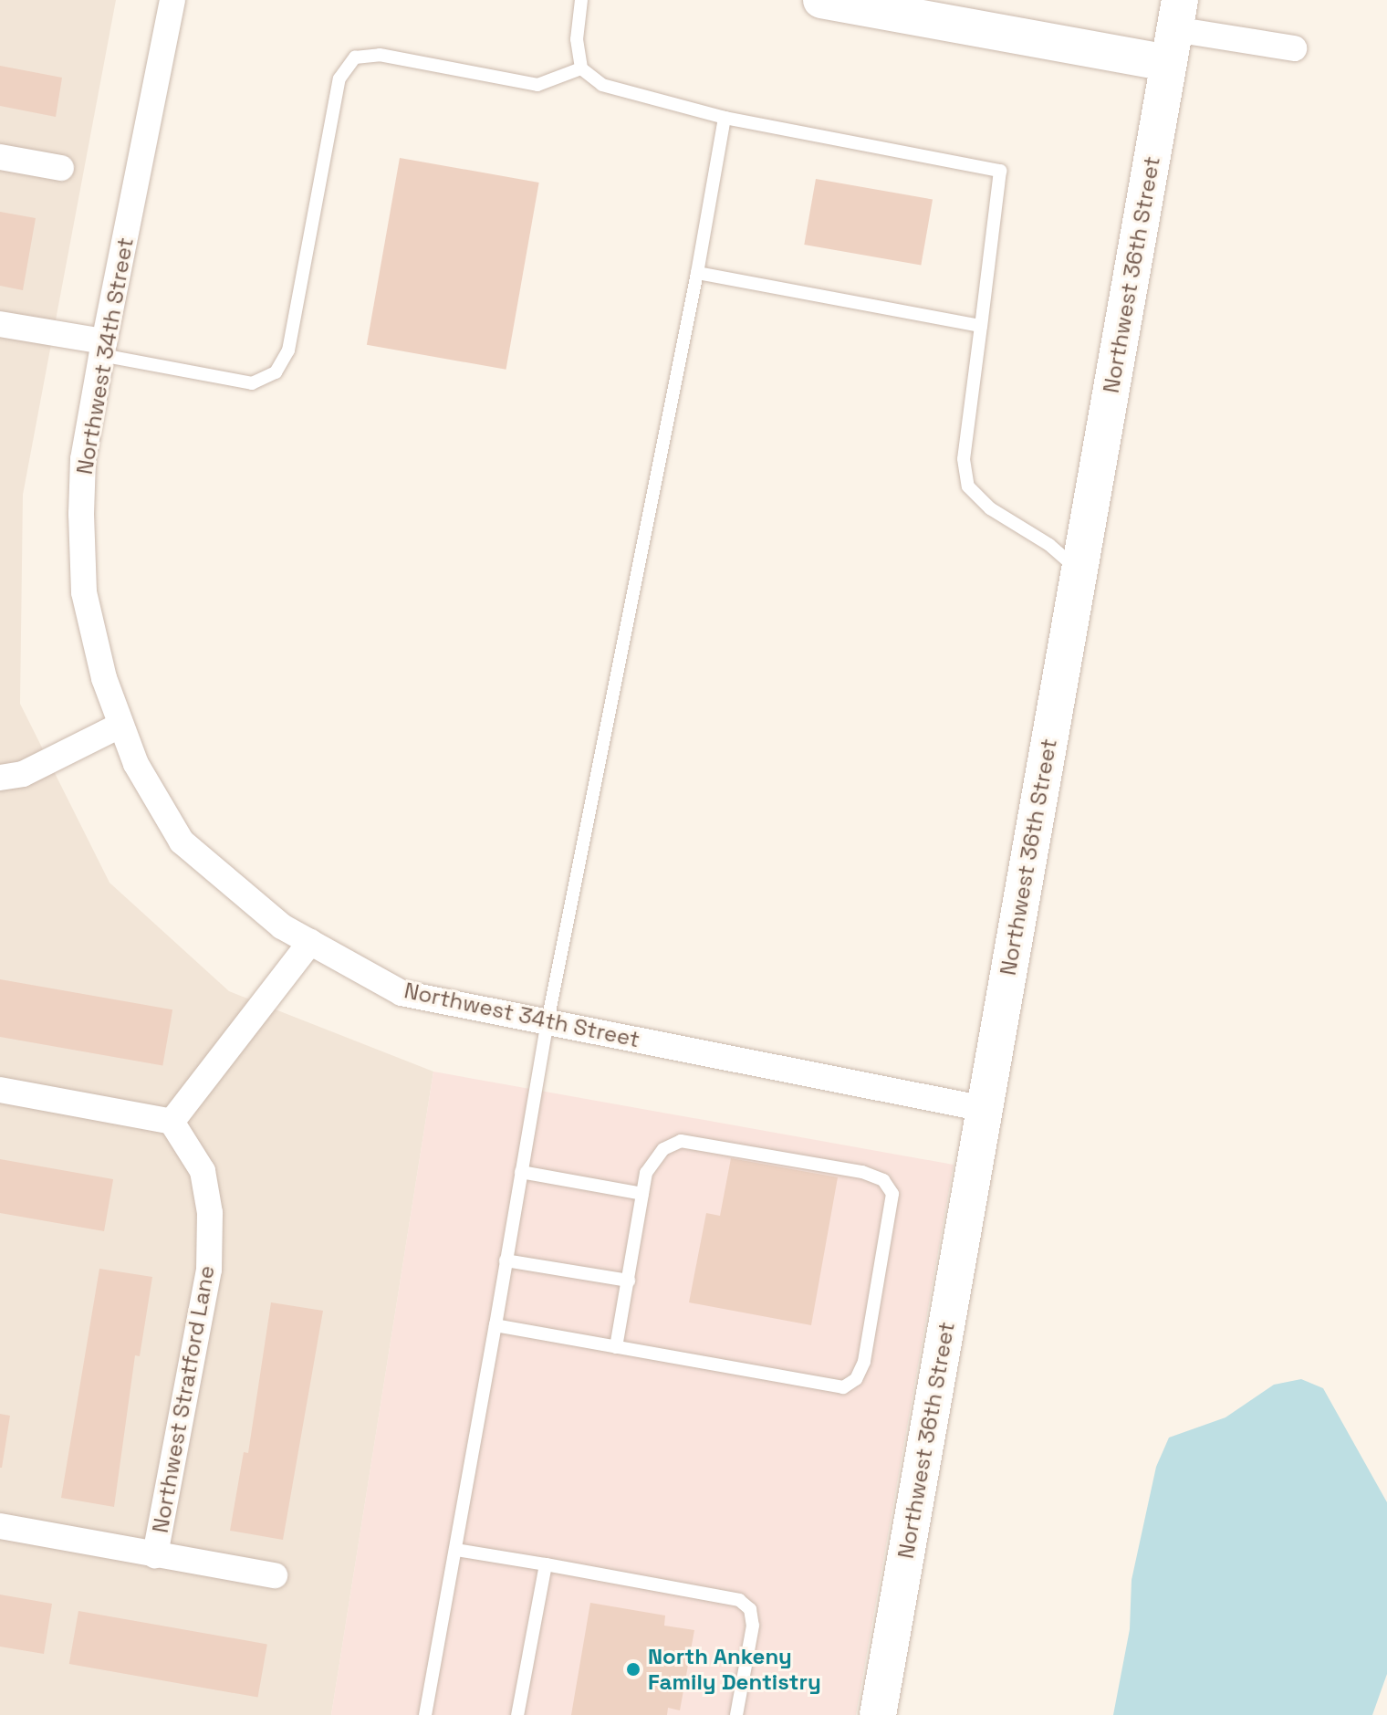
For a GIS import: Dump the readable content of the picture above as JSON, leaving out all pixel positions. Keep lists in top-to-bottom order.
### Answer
{
  "streets": {
    "main road": ["Northwest 36th Street"],
    "street": ["Northwest 34th Street", "Northwest Stratford Lane"]
  },
  "crossings": [
    ["Northwest 36th Street", "Northwest 34th Street"]
  ],
  "places": ["North Ankeny Family Dentistry"]
}
